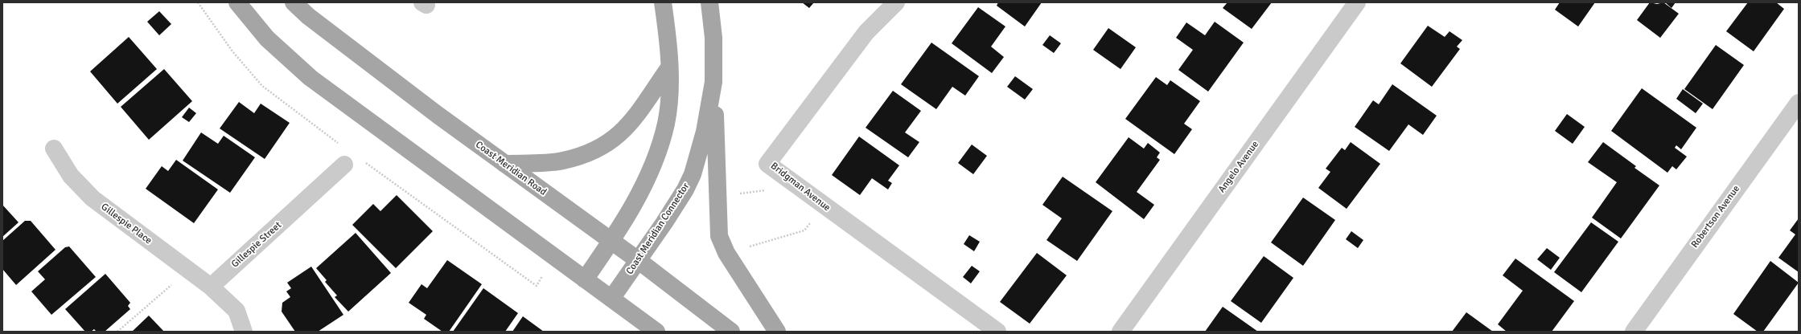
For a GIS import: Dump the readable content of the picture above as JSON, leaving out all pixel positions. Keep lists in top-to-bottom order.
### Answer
{
  "streets": {
    "main road": ["Coast Meridian Road", "Coast Meridian Connector"],
    "street": [
      "Angelo Avenue",
      "Bridgman Avenue",
      "Robertson Avenue",
      "Gillespie Place",
      "Gillespie Street"
    ]
  },
  "crossings": [
    ["Coast Meridian Road", "Coast Meridian Connector"],
    ["Gillespie Place", "Gillespie Street"]
  ]
}
